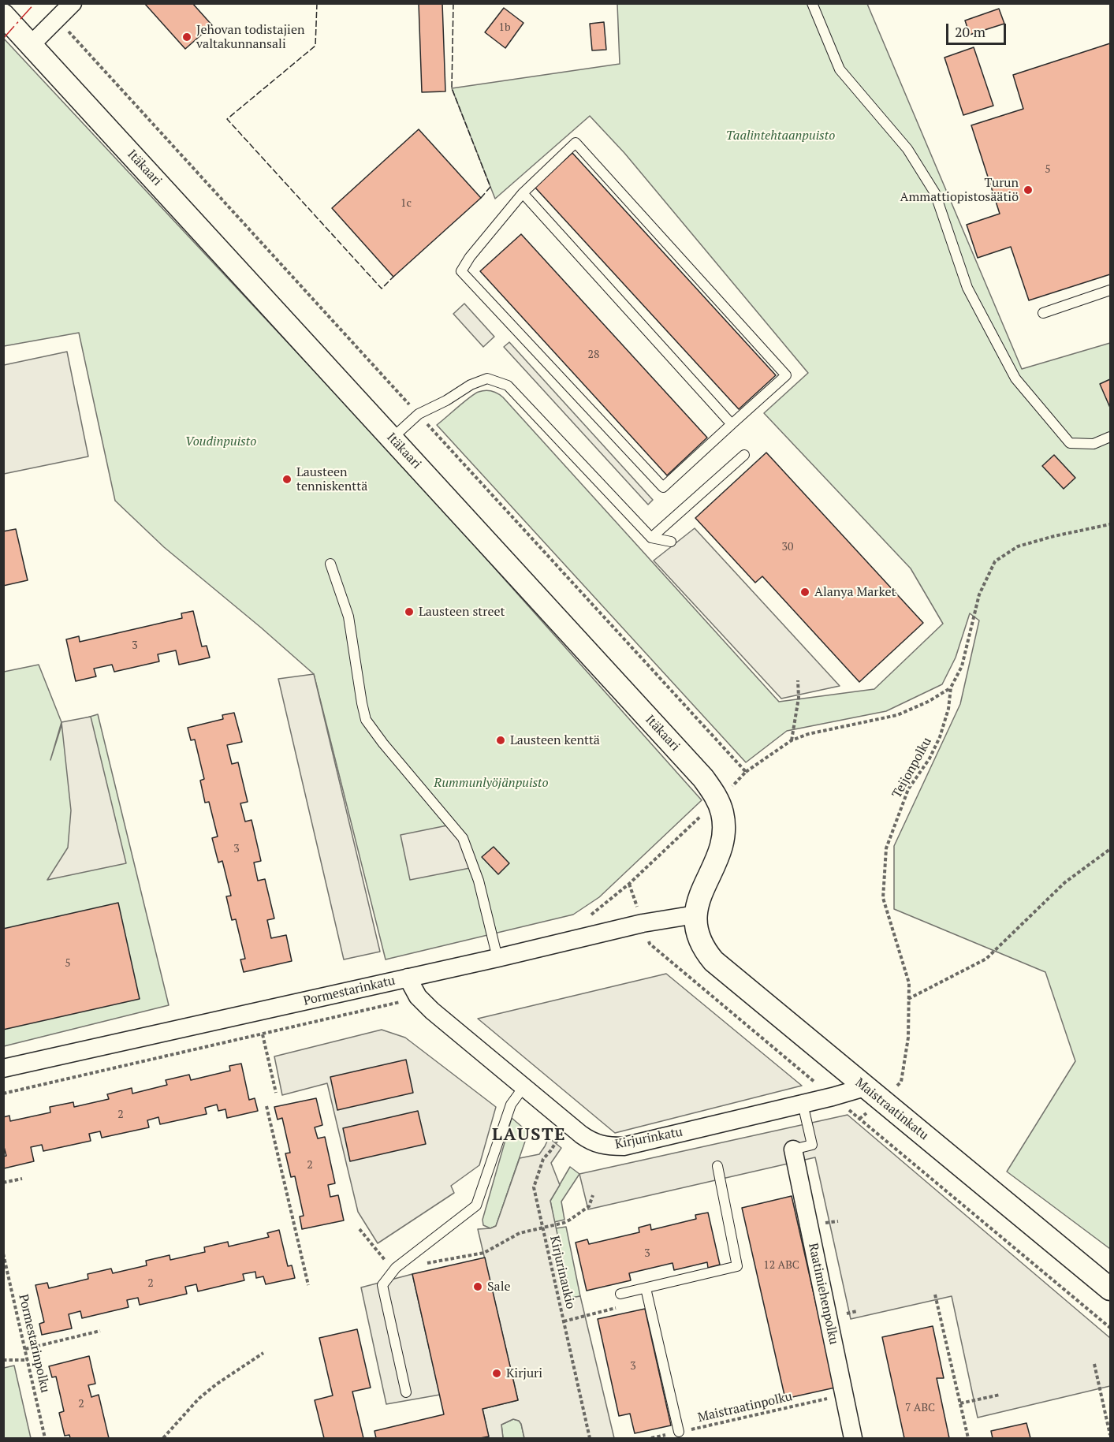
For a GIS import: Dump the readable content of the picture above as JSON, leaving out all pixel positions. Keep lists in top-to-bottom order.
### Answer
{
  "streets": {
    "street": [
      "Itäkaari",
      "Pormestarinkatu",
      "Maistraatinkatu",
      "Kirjurinkatu",
      "Raatimiehenpolku"
    ],
    "path": [
      "Teijonpolku",
      "Kirjurinaukio",
      "Pormestarinpolku",
      "Maistraatinpolku"
    ]
  },
  "crossings": [
    ["Itäkaari", "Pormestarinkatu"],
    ["Itäkaari", "Maistraatinkatu"],
    ["Teijonpolku", "Maistraatinkatu"],
    ["Teijonpolku", "Kirjurinkatu"],
    ["Pormestarinkatu", "Maistraatinkatu"],
    ["Pormestarinkatu", "Kirjurinkatu"],
    ["Maistraatinkatu", "Kirjurinkatu"],
    ["Kirjurinkatu", "Kirjurinaukio"],
    ["Raatimiehenpolku", "Maistraatinpolku"]
  ],
  "districts": ["LAUSTE"],
  "parks": ["Taalintehtaanpuisto", "Voudinpuisto", "Rummunlyöjänpuisto"],
  "places": [
    "Jehovan todistajien valtakunnansali",
    "Turun Ammattiopistosäätiö",
    "Lausteen tenniskenttä",
    "Alanya Market",
    "Lausteen street",
    "Lausteen kenttä",
    "Sale",
    "Kirjuri"
  ],
  "house_numbers": [
    "1b",
    "5",
    "1c",
    "28",
    "30",
    "3",
    "3",
    "5",
    "2",
    "2",
    "3",
    "12 ABC",
    "2",
    "3",
    "2",
    "7 ABC"
  ],
  "scale_bar": "20 m"
}
